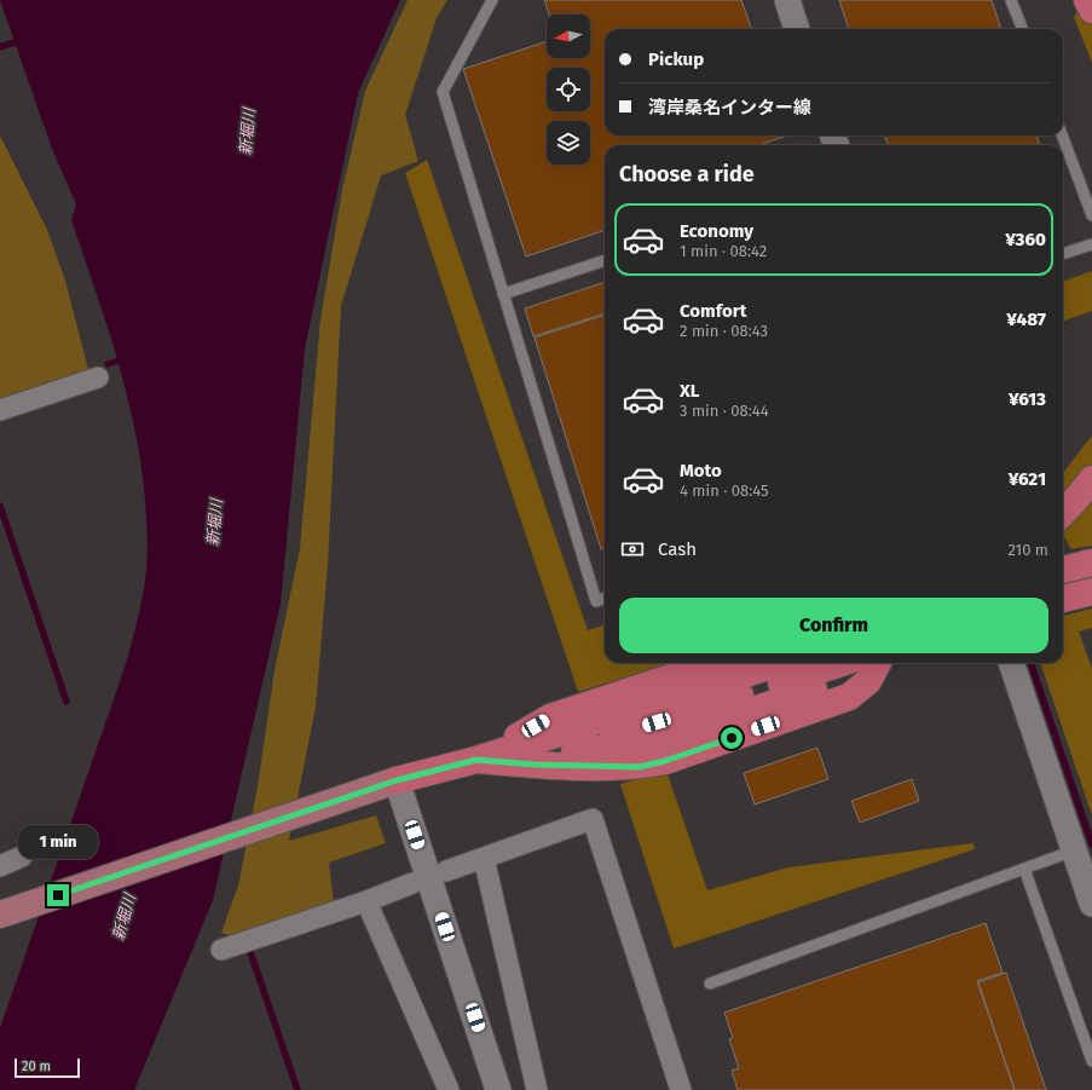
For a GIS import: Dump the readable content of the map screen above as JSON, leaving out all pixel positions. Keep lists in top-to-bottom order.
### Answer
{
  "water": ["新堀川"],
  "scale_bar": "20 m",
  "north": "left",
  "page": {
    "banner": ["Pickup", "湾岸桑名インター線"],
    "heading": "Choose a ride",
    "list": [
      {
        "name": "Economy",
        "note": "1 min · 08:42",
        "value": "¥360"
      },
      {
        "name": "Comfort",
        "note": "2 min · 08:43",
        "value": "¥487"
      },
      {
        "name": "XL",
        "note": "3 min · 08:44",
        "value": "¥613"
      },
      {
        "name": "Moto",
        "note": "4 min · 08:45",
        "value": "¥621"
      }
    ],
    "pay": ["Cash", "210 m"],
    "buttons": "Confirm",
    "bubble": "1 min",
    "scale": "20 m"
  }
}
